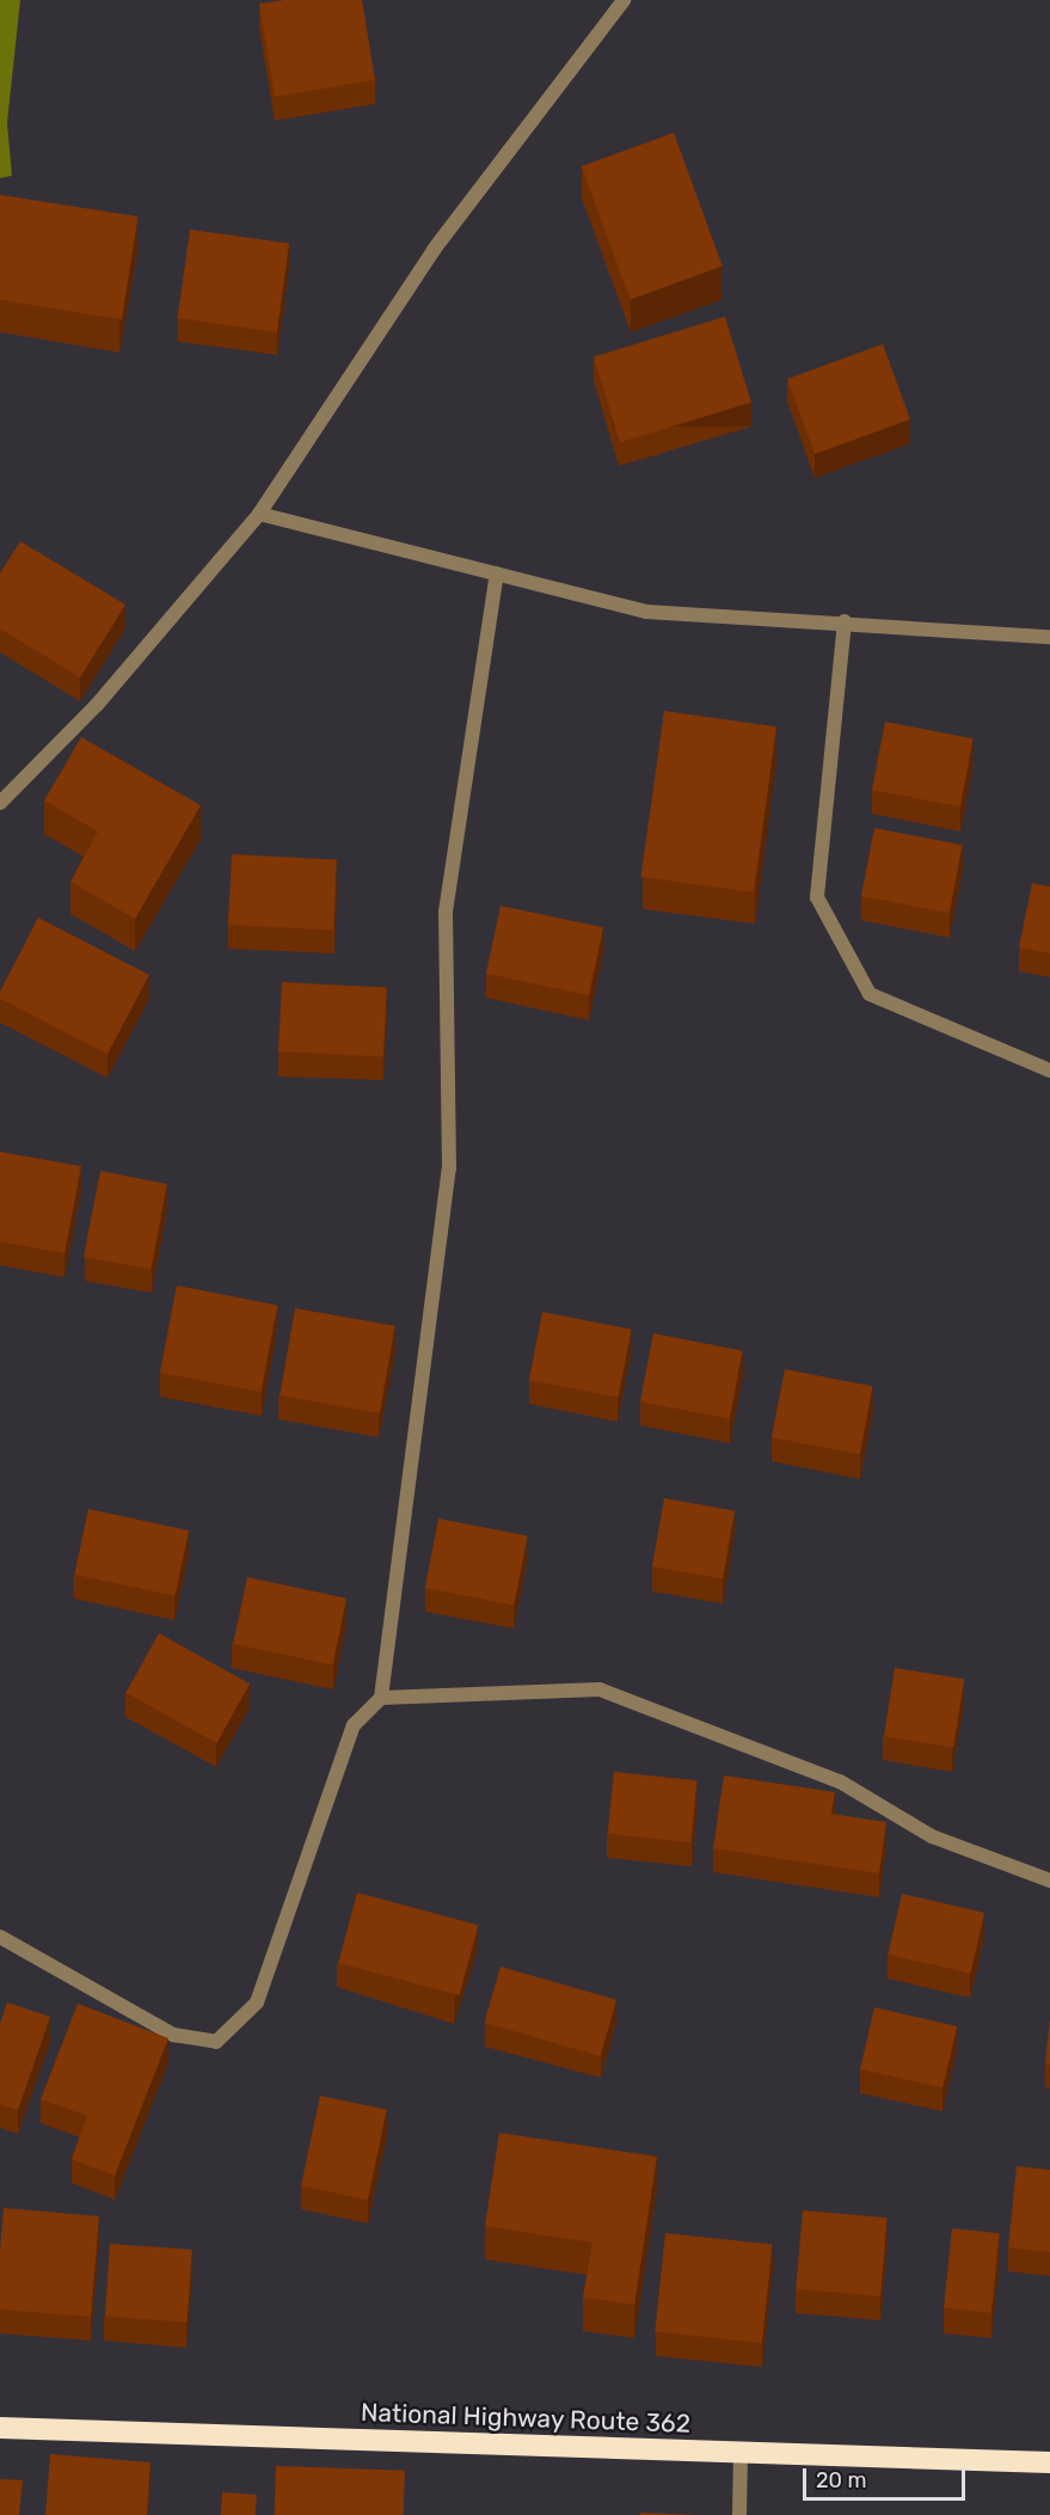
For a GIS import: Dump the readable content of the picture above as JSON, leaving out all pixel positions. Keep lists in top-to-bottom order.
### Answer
{
  "streets": {
    "highway": ["National Highway Route 362"]
  },
  "scale_bar": "20 m"
}
